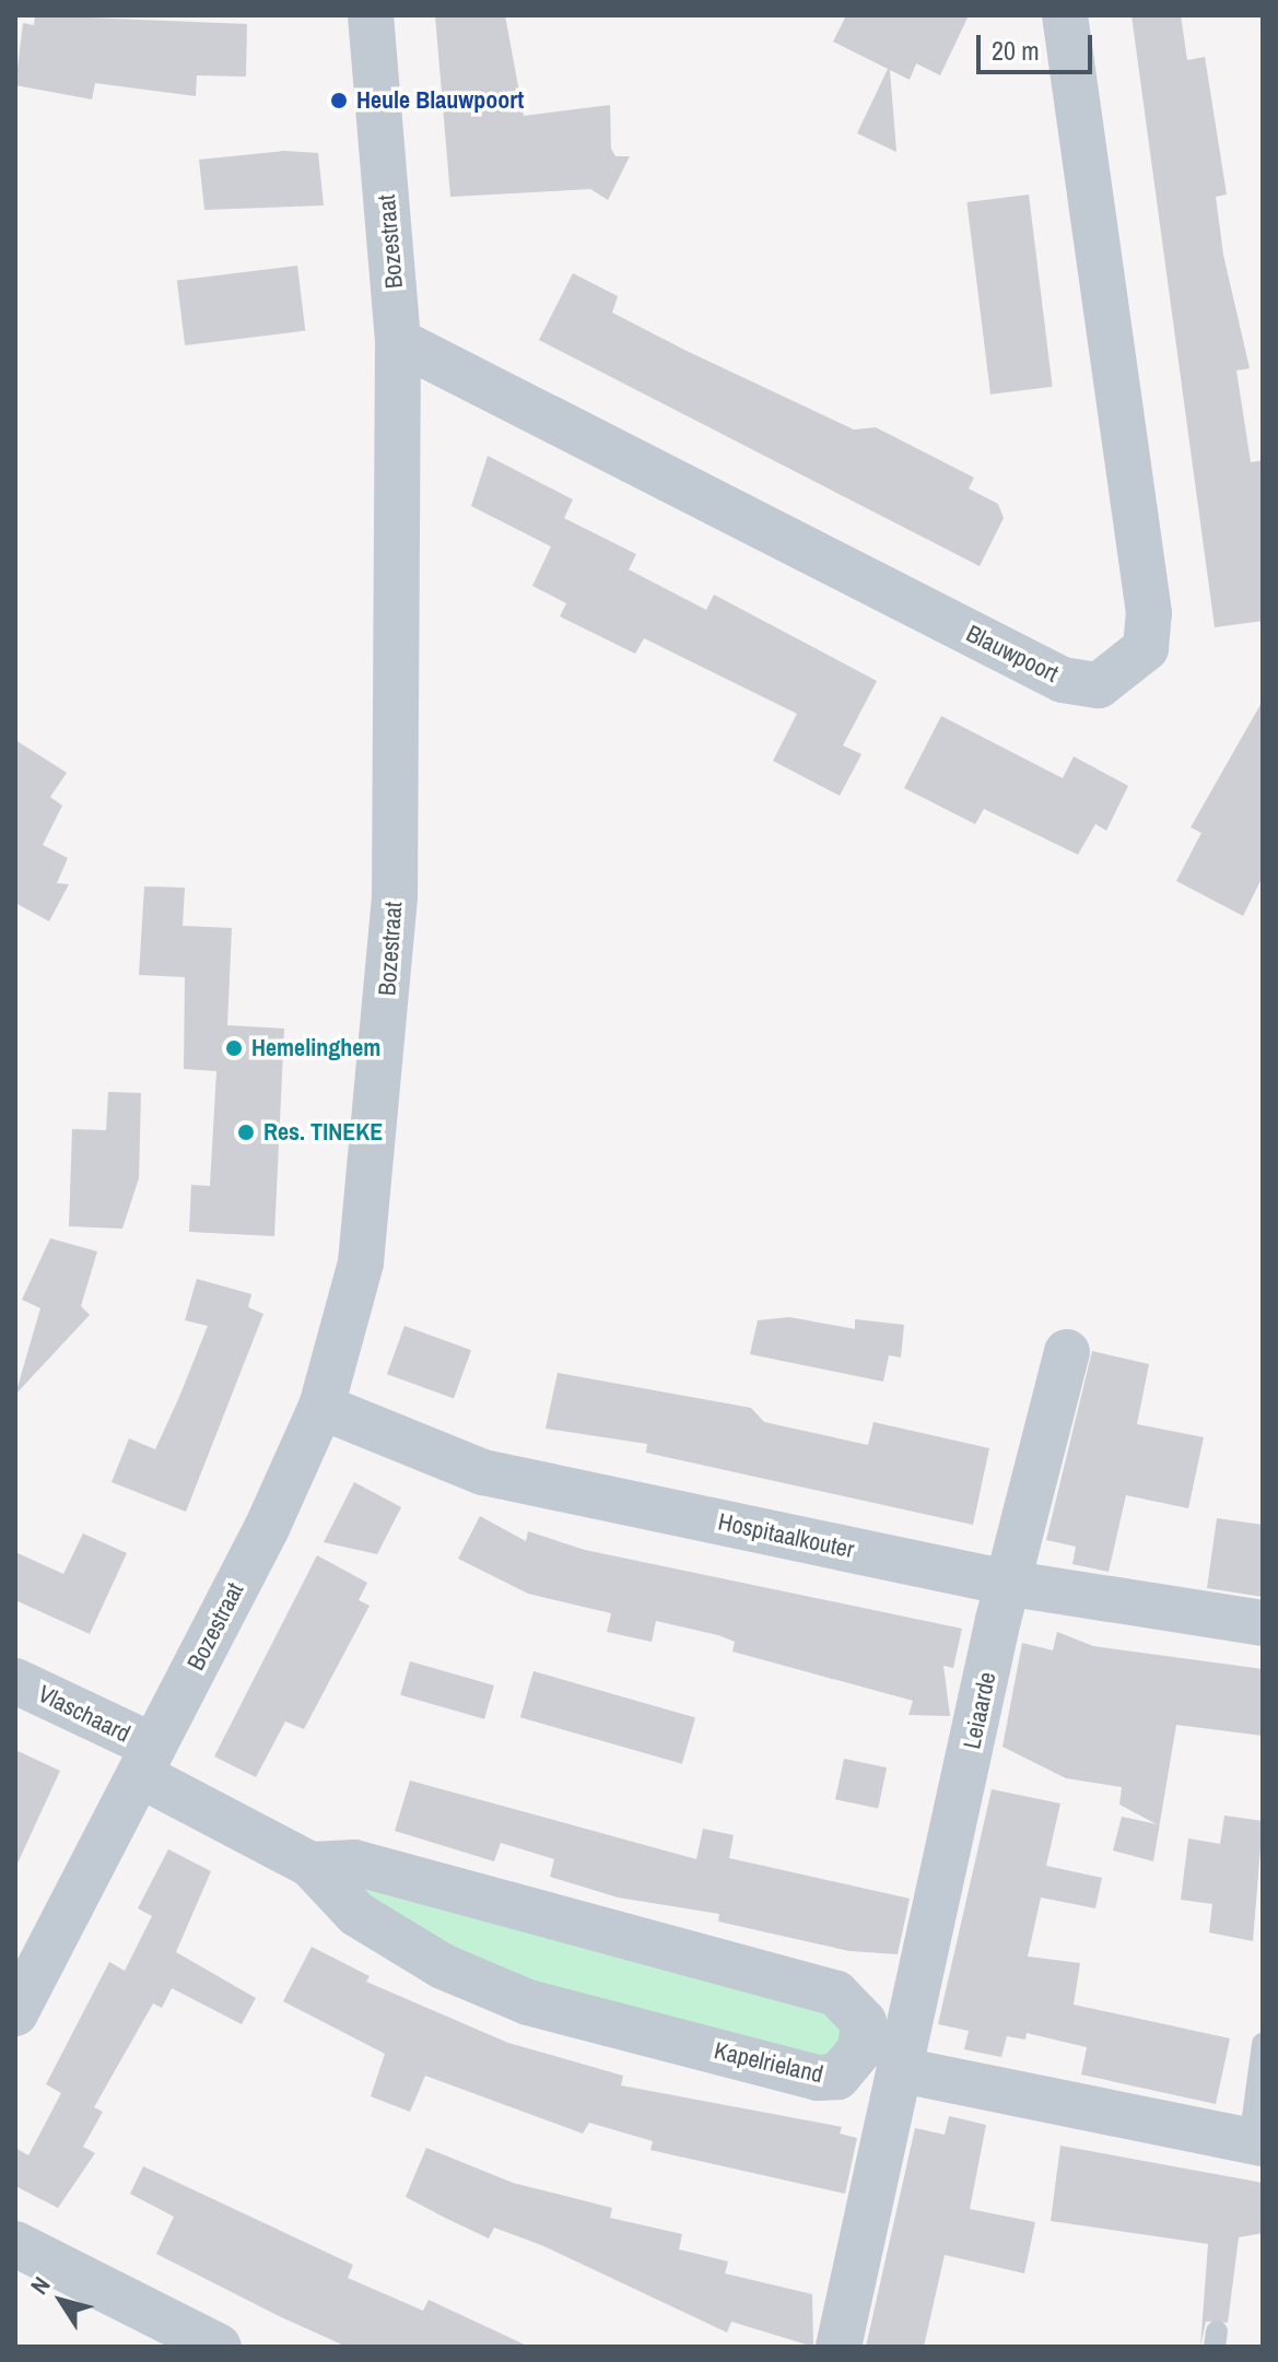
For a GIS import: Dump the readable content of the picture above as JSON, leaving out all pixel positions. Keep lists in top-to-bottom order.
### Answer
{
  "streets": {
    "street": [
      "Bozestraat",
      "Blauwpoort",
      "Hospitaalkouter",
      "Leiaarde",
      "Vlaschaard",
      "Kapelrieland"
    ]
  },
  "crossings": [
    ["Bozestraat", "Blauwpoort"],
    ["Bozestraat", "Hospitaalkouter"],
    ["Bozestraat", "Vlaschaard"],
    ["Bozestraat", "Kapelrieland"],
    ["Hospitaalkouter", "Leiaarde"],
    ["Vlaschaard", "Kapelrieland"]
  ],
  "places": ["Heule Blauwpoort", "Hemelinghem", "Res. TINEKE"],
  "scale_bar": "20 m",
  "north": "top left"
}
